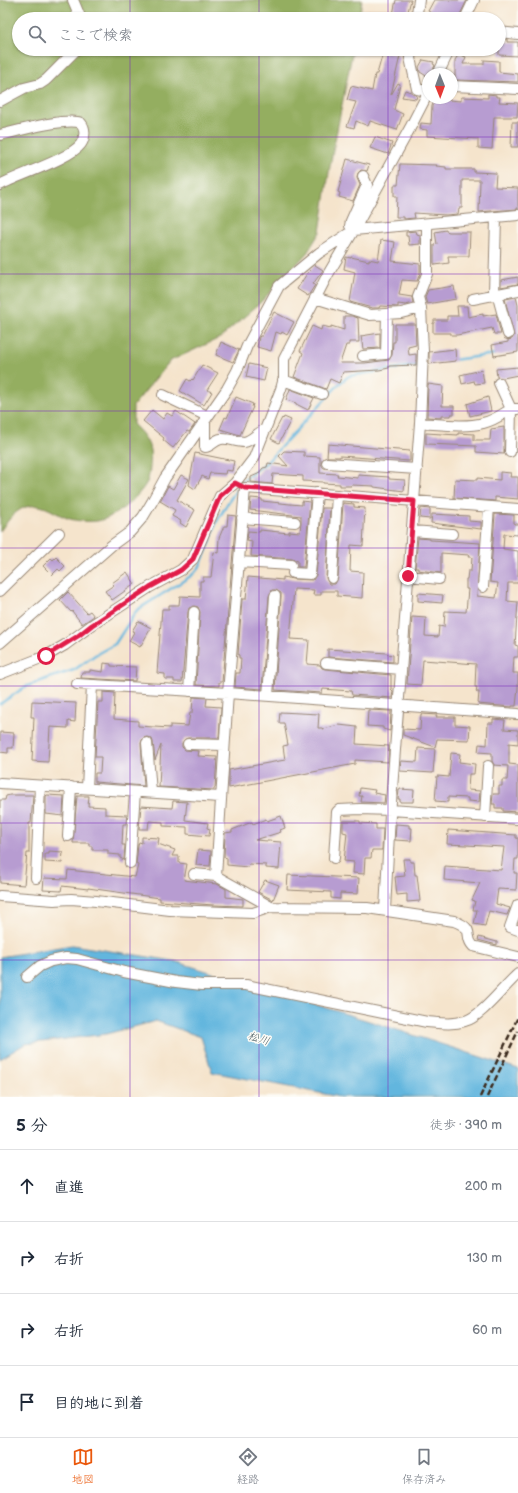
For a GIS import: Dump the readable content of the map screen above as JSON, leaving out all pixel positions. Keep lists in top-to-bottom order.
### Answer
{
  "water": ["松川"],
  "north": "bottom",
  "page": {
    "search": "ここで検索",
    "heading": ["5 分", "徒歩 · 390 m"],
    "list": [
      ["直進", "200 m"],
      ["右折", "130 m"],
      ["右折", "60 m"],
      "目的地に到着"
    ],
    "nav": ["地図", "経路", "保存済み"]
  }
}
